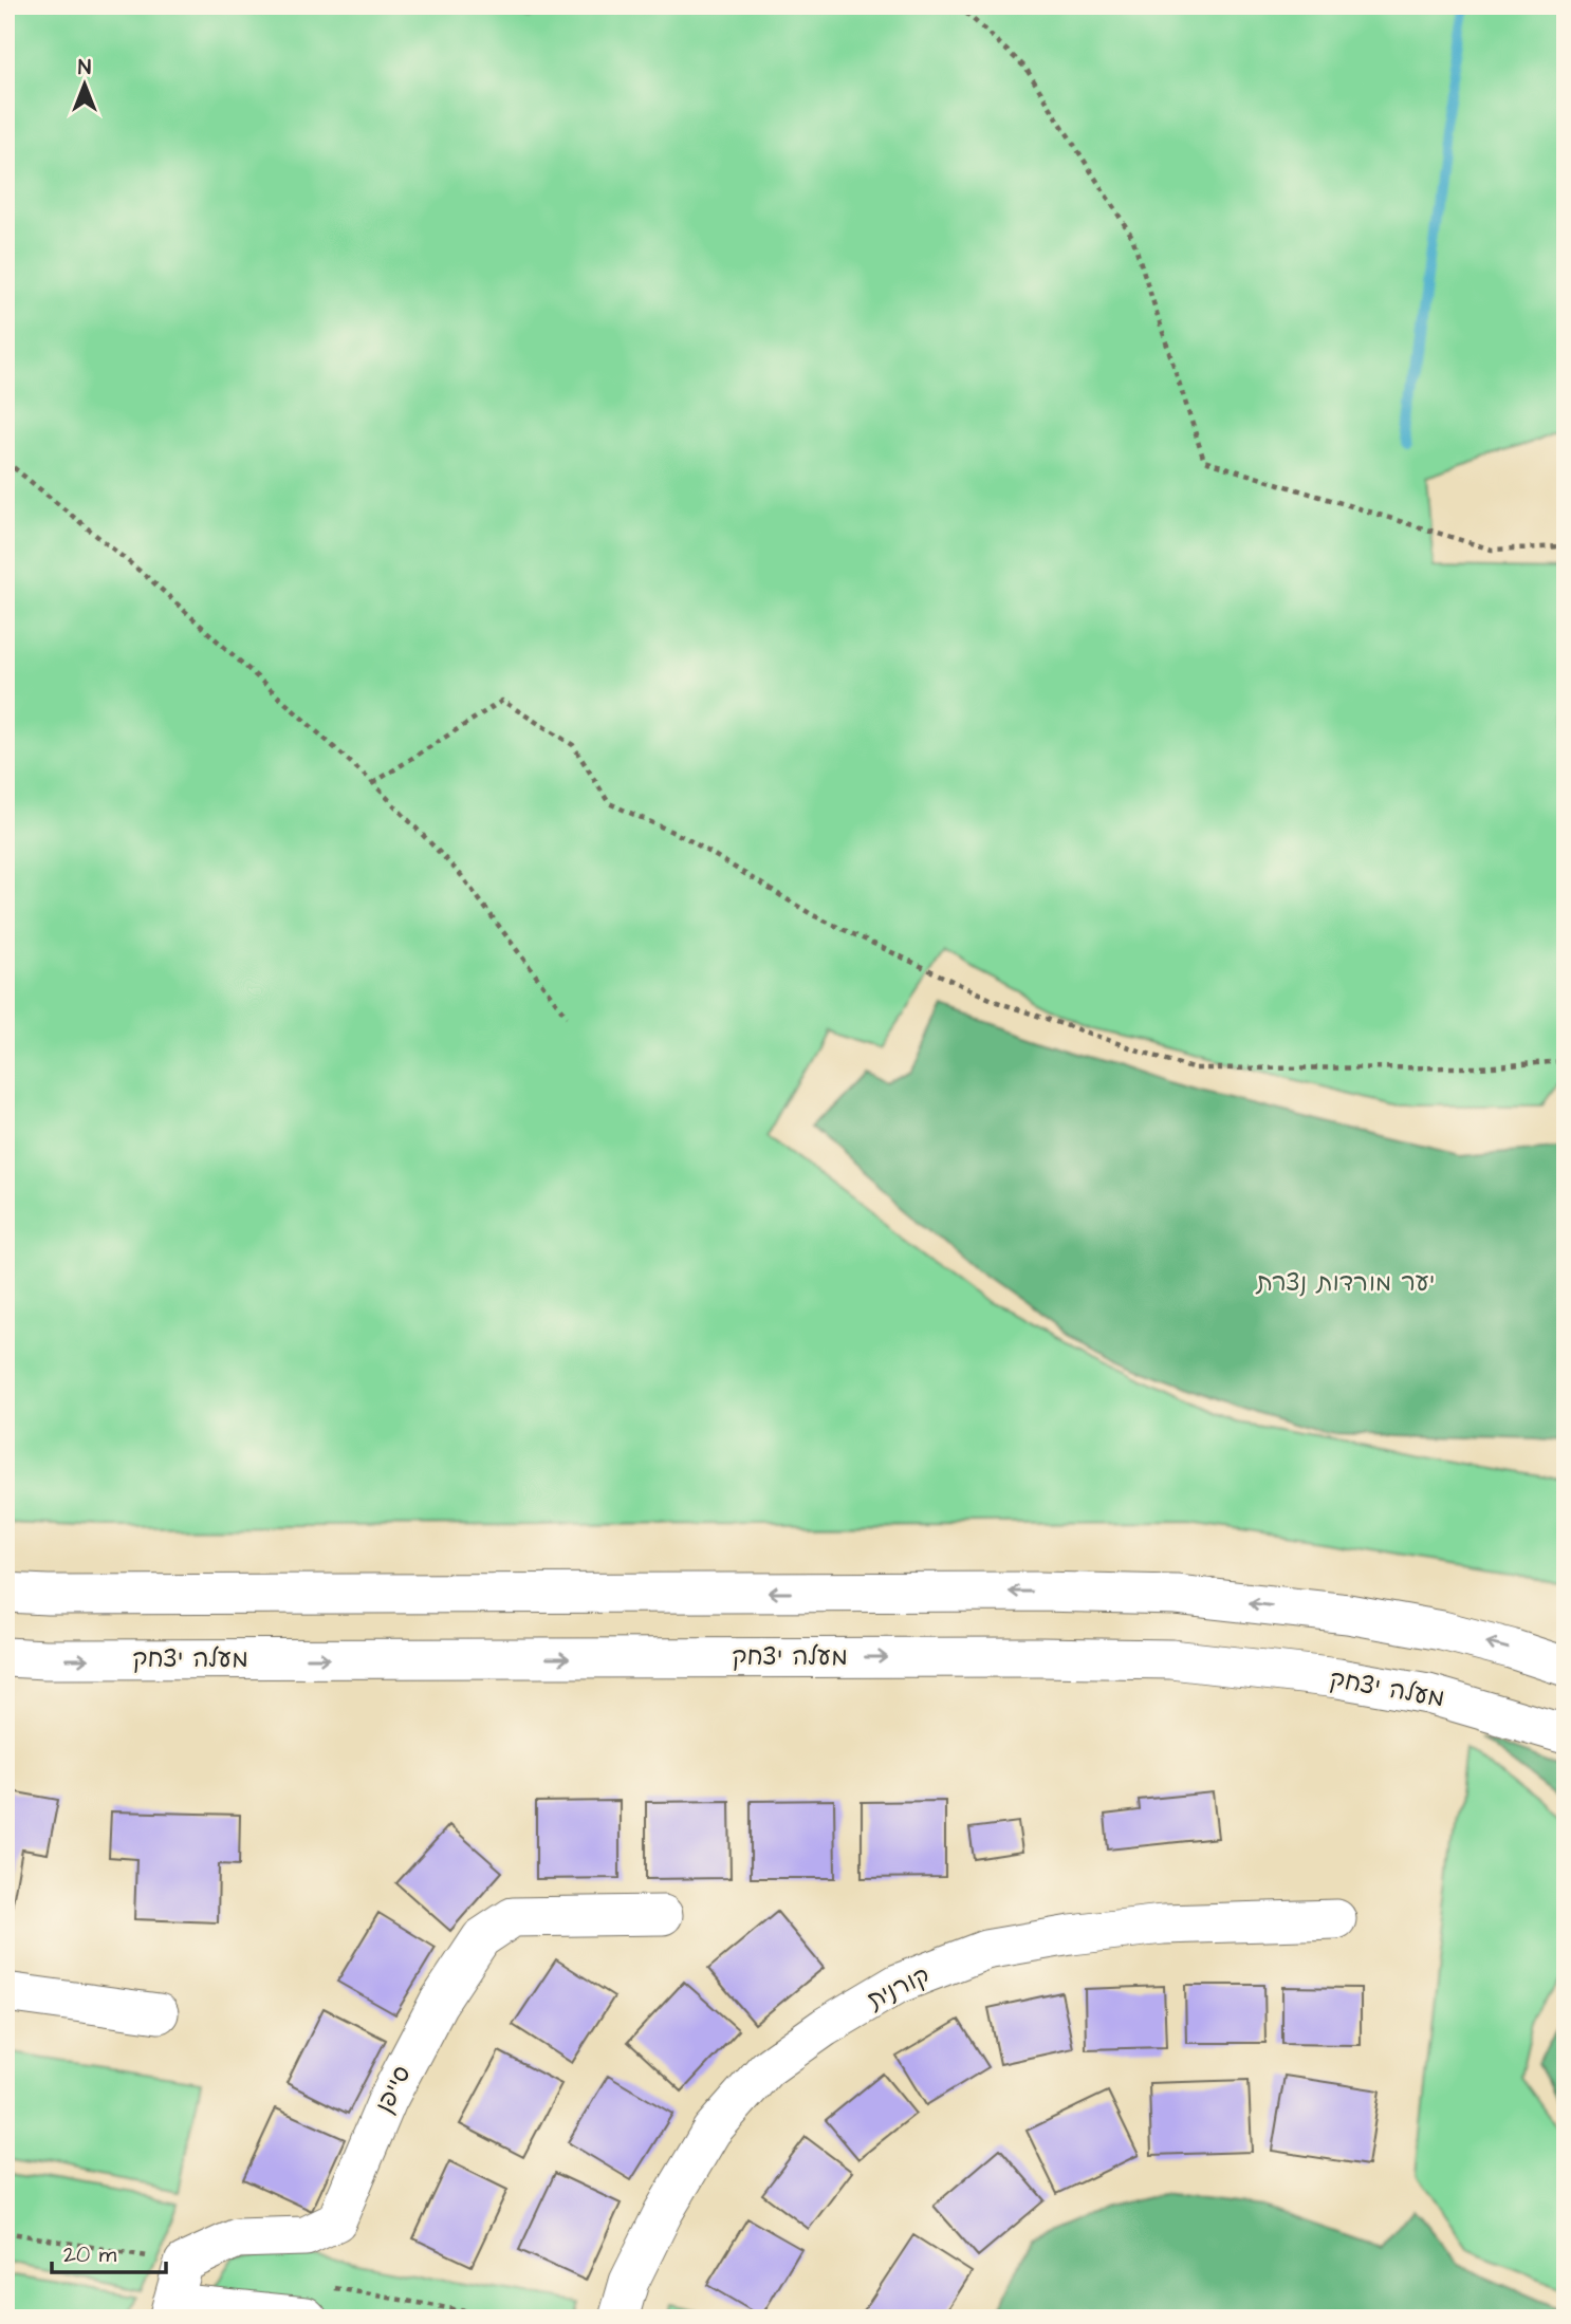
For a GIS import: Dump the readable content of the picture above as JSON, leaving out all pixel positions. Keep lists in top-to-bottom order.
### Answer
{
  "streets": {
    "street": ["מעלה יצחק", "קורנית", "סייפן"]
  },
  "parks": ["יער מורדות נצרת"],
  "scale_bar": "20 m",
  "north": "top"
}
